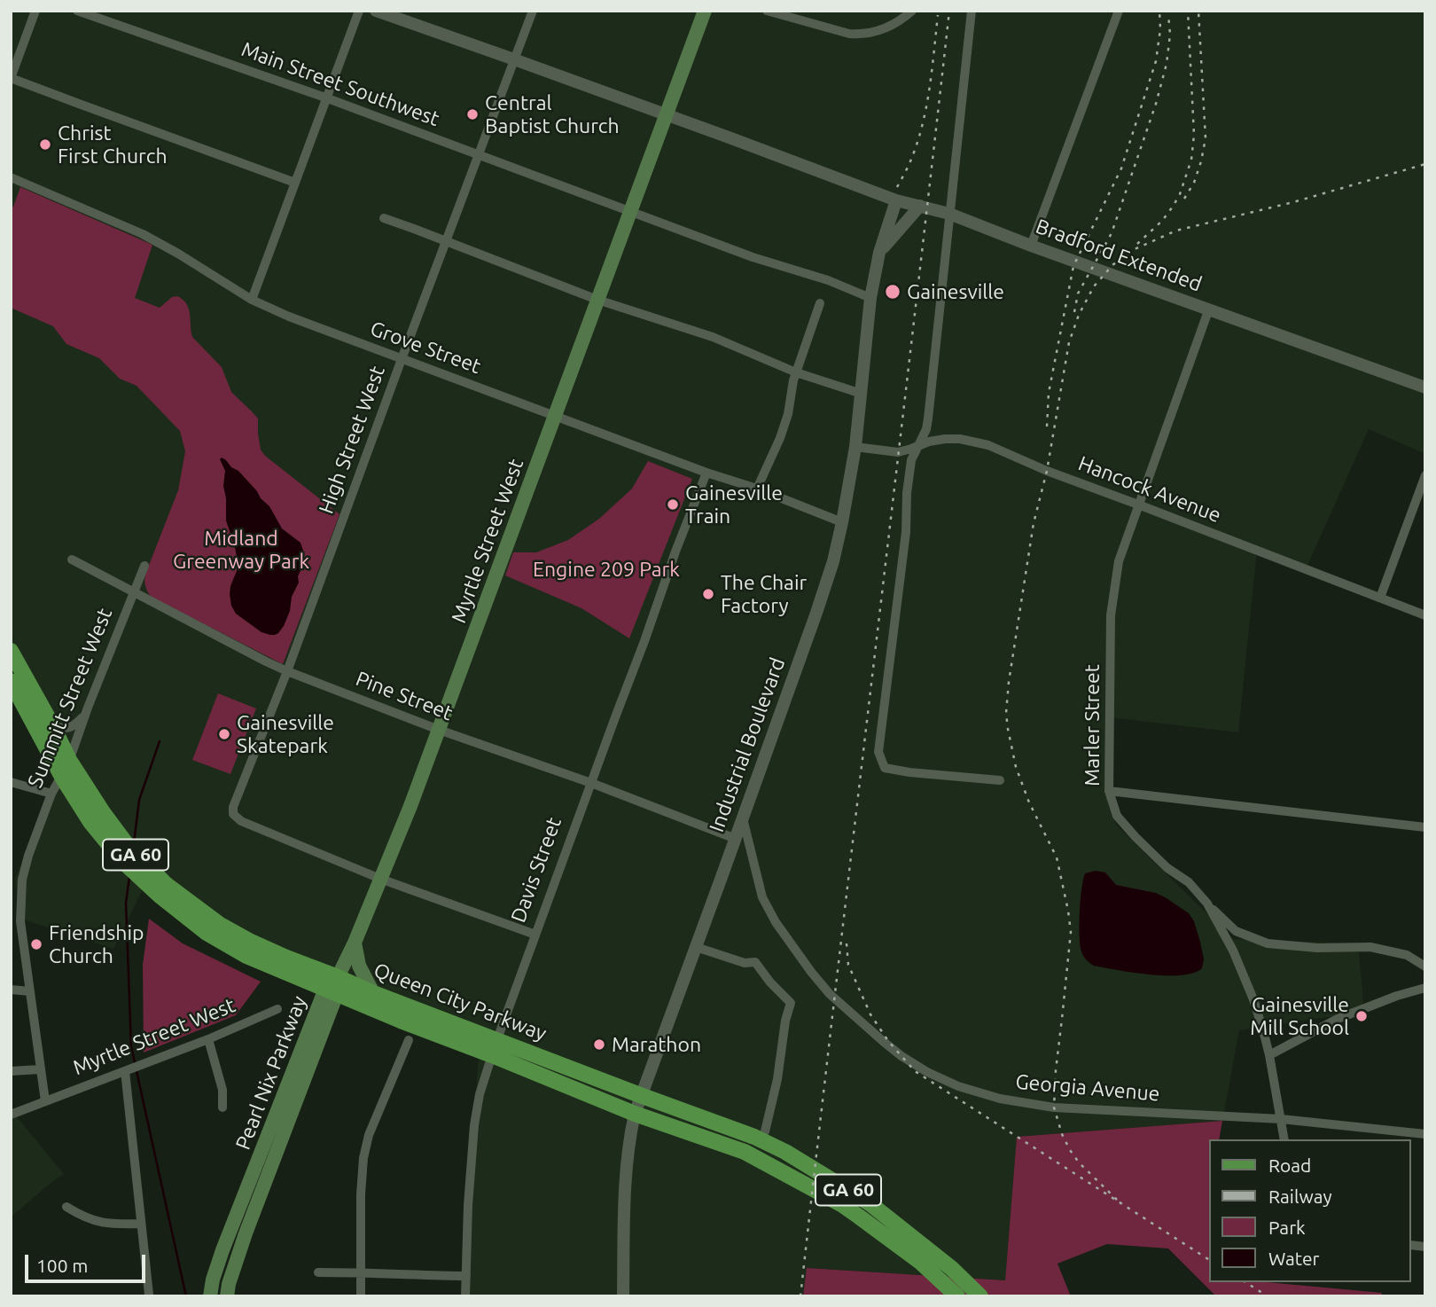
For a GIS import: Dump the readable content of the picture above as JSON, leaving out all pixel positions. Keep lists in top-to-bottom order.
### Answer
{
  "streets": {
    "main road": [
      "Myrtle Street West",
      "GA 60",
      "Davis Street",
      "Queen City Parkway",
      "Pearl Nix Parkway"
    ],
    "street": [
      "Main Street Southwest",
      "Bradford Extended",
      "Grove Street",
      "High Street West",
      "Hancock Avenue",
      "Pine Street",
      "Summitt Street West",
      "Marler Street",
      "Industrial Boulevard",
      "Georgia Avenue"
    ]
  },
  "crossings": [
    ["Main Street Southwest", "High Street West"],
    ["Main Street Southwest", "Myrtle Street West"],
    ["Main Street Southwest", "Industrial Boulevard"],
    ["Bradford Extended", "High Street West"],
    ["Bradford Extended", "Myrtle Street West"],
    ["Bradford Extended", "Marler Street"],
    ["Bradford Extended", "Industrial Boulevard"],
    ["Grove Street", "High Street West"],
    ["Grove Street", "Myrtle Street West"],
    ["Grove Street", "Industrial Boulevard"],
    ["Grove Street", "Davis Street"],
    ["High Street West", "Myrtle Street West"],
    ["High Street West", "Pine Street"],
    ["Hancock Avenue", "Marler Street"],
    ["Hancock Avenue", "Industrial Boulevard"],
    ["Myrtle Street West", "Pine Street"],
    ["Myrtle Street West", "Summitt Street West"],
    ["Myrtle Street West", "Queen City Parkway"],
    ["Myrtle Street West", "Pearl Nix Parkway"],
    ["Pine Street", "Summitt Street West"],
    ["Pine Street", "Industrial Boulevard"],
    ["Pine Street", "Davis Street"],
    ["Summitt Street West", "Queen City Parkway"],
    ["Marler Street", "Georgia Avenue"],
    ["Industrial Boulevard", "Queen City Parkway"],
    ["Industrial Boulevard", "Georgia Avenue"],
    ["Davis Street", "Queen City Parkway"],
    ["Queen City Parkway", "Pearl Nix Parkway"]
  ],
  "parks": ["Midland Greenway Park", "Engine 209 Park"],
  "places": [
    "Central Baptist Church",
    "Christ First Church",
    "Gainesville",
    "Gainesville Train",
    "The Chair Factory",
    "Gainesville Skatepark",
    "Friendship Church",
    "Gainesville Mill School",
    "Marathon"
  ],
  "legend": [
    "Road",
    "Railway",
    "Park",
    "Water"
  ],
  "scale_bar": "100 m"
}
